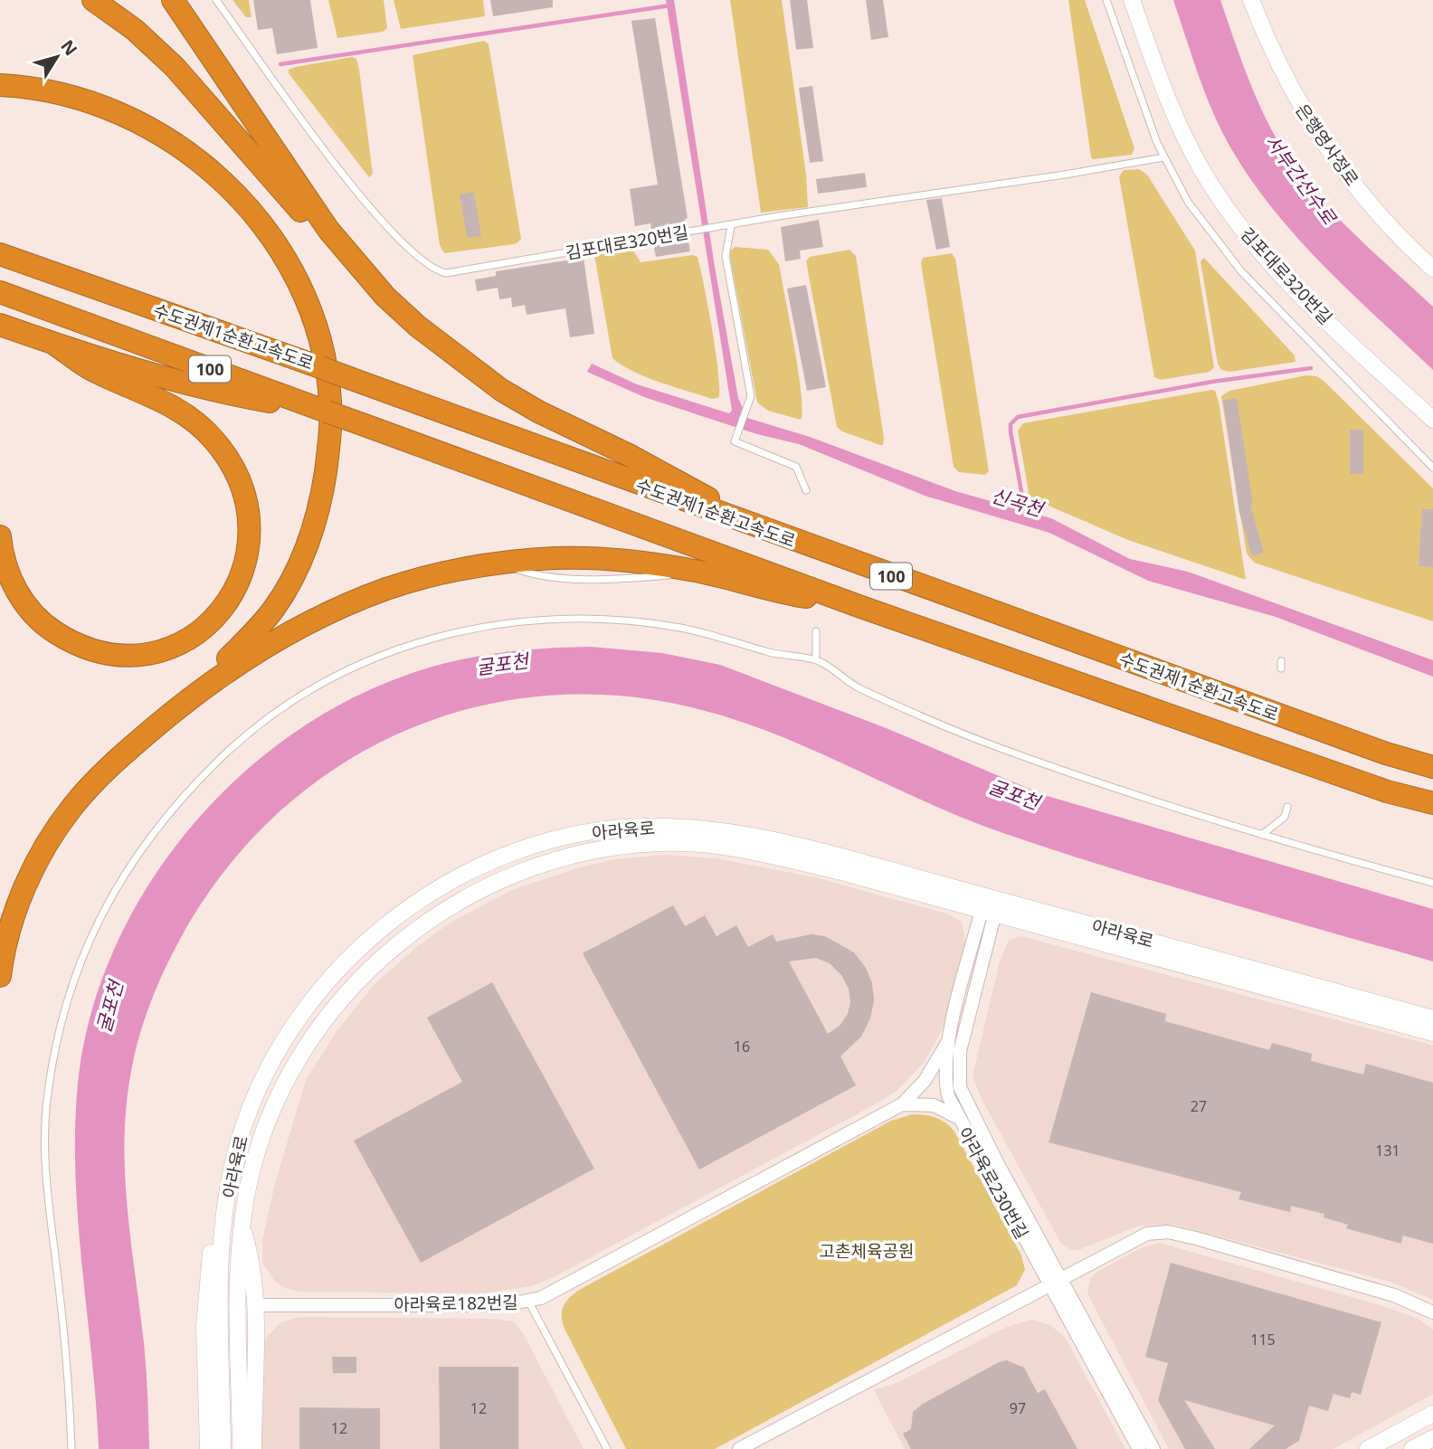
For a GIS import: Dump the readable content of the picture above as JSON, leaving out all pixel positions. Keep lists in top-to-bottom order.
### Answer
{
  "streets": {
    "highway": ["수도권제1순환고속도로", "100"],
    "street": [
      "은행영사정로",
      "김포대로320번길",
      "아라육로",
      "아라육로230번길",
      "아라육로182번길"
    ]
  },
  "crossings": [
    ["아라육로", "아라육로230번길"]
  ],
  "water": ["서부간선수로", "신곡천", "굴포천"],
  "parks": ["고촌체육공원"],
  "house_numbers": [
    "16",
    "27",
    "131",
    "115",
    "12",
    "97",
    "12"
  ],
  "north": "top right"
}
